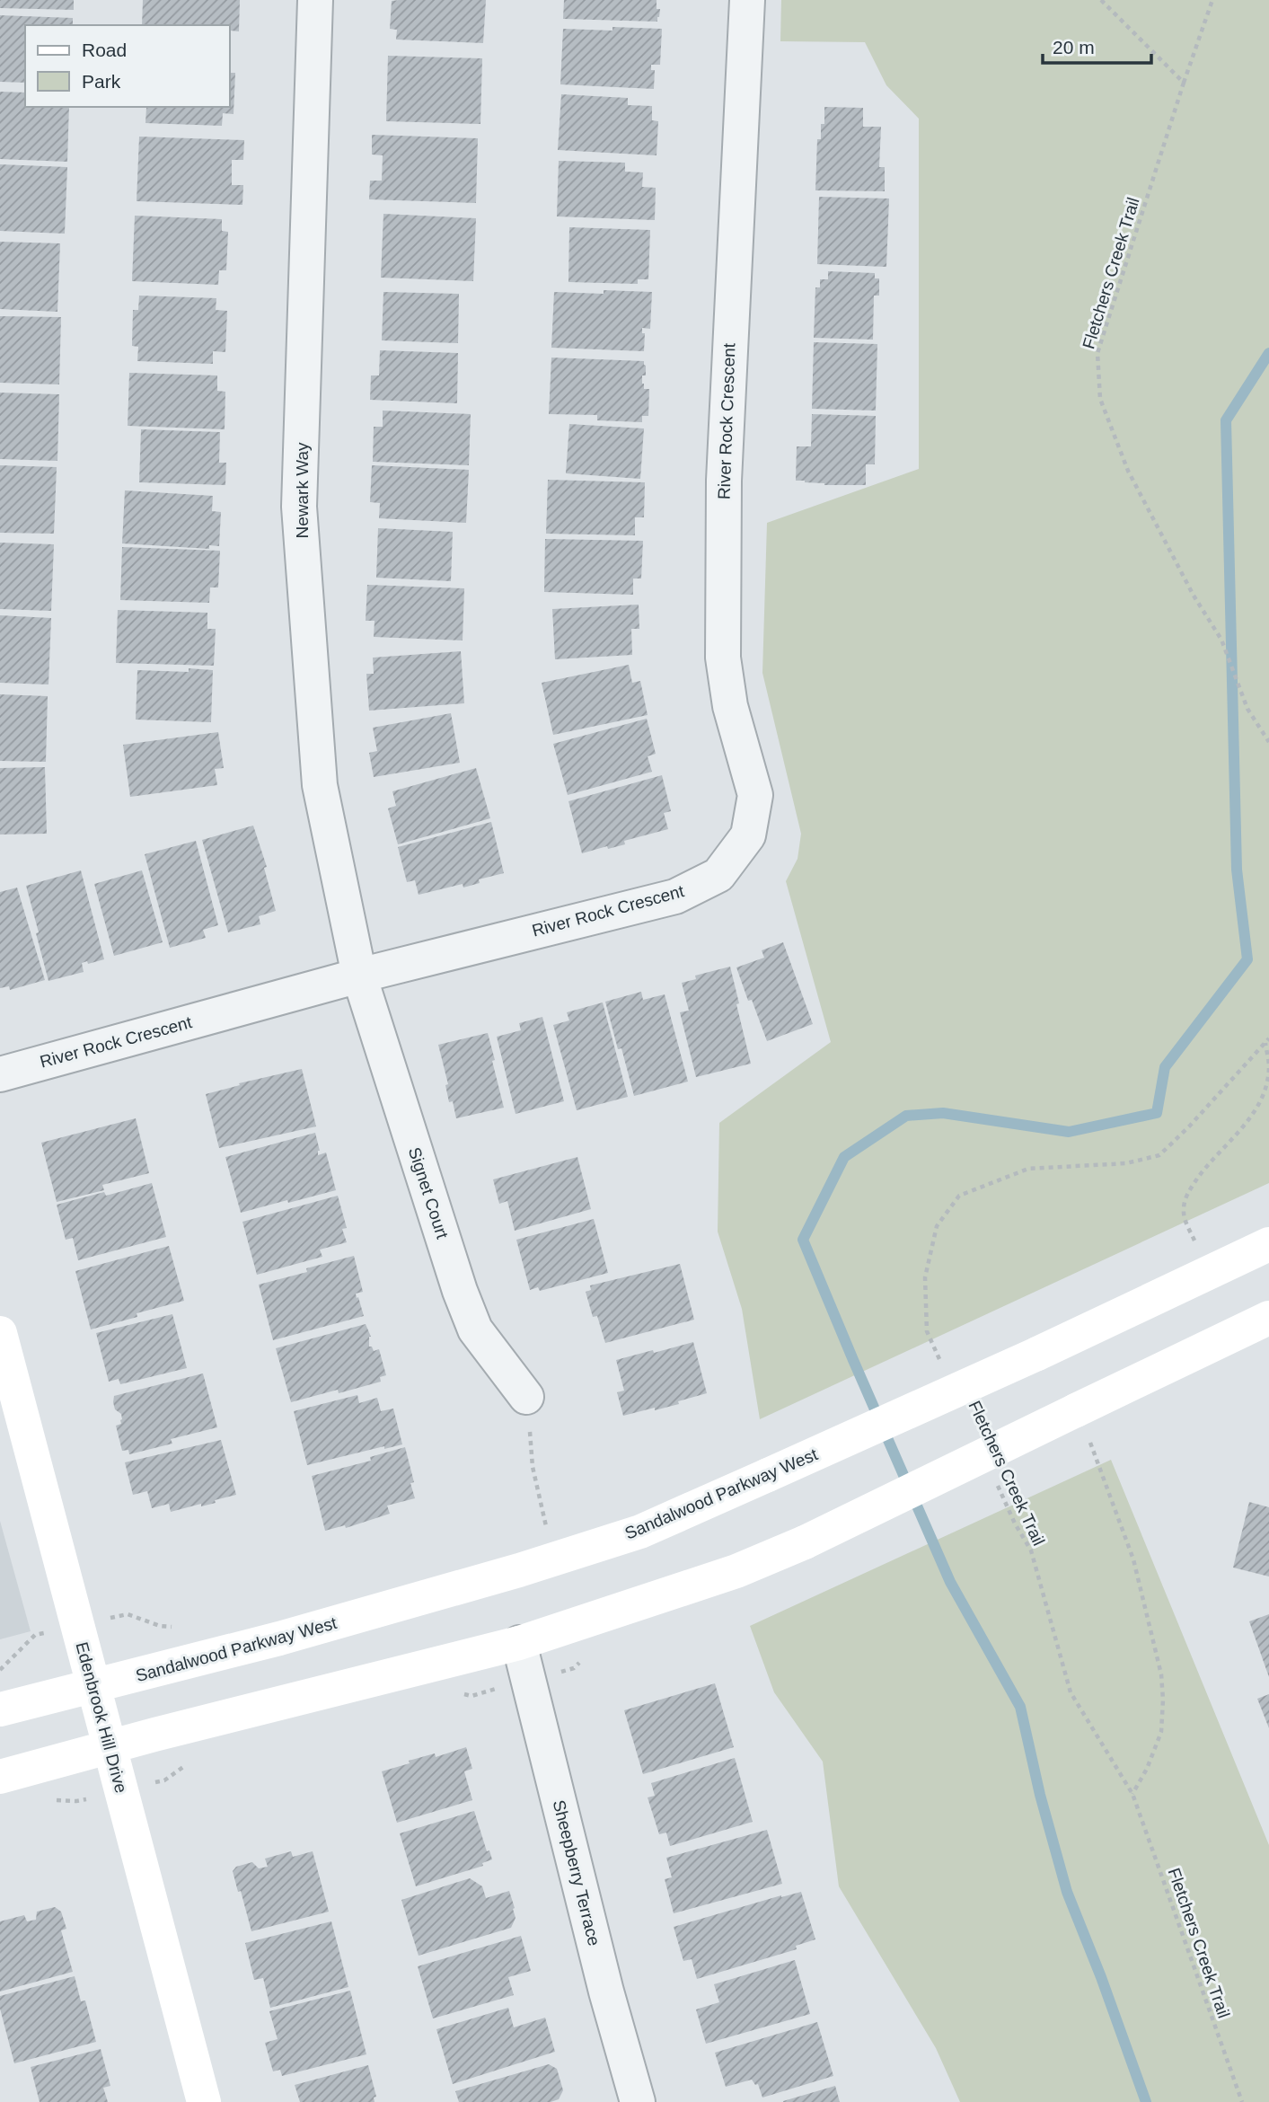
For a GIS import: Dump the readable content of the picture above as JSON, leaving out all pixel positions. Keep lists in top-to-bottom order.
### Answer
{
  "streets": {
    "main road": ["Sandalwood Parkway West", "Edenbrook Hill Drive"],
    "street": [
      "River Rock Crescent",
      "Newark Way",
      "Signet Court",
      "Sheepberry Terrace"
    ],
    "path": ["Fletchers Creek Trail"]
  },
  "crossings": [
    ["River Rock Crescent", "Newark Way"],
    ["River Rock Crescent", "Signet Court"],
    ["Newark Way", "Signet Court"],
    ["Sandalwood Parkway West", "Edenbrook Hill Drive"]
  ],
  "legend": ["Road", "Park"],
  "scale_bar": "20 m"
}
